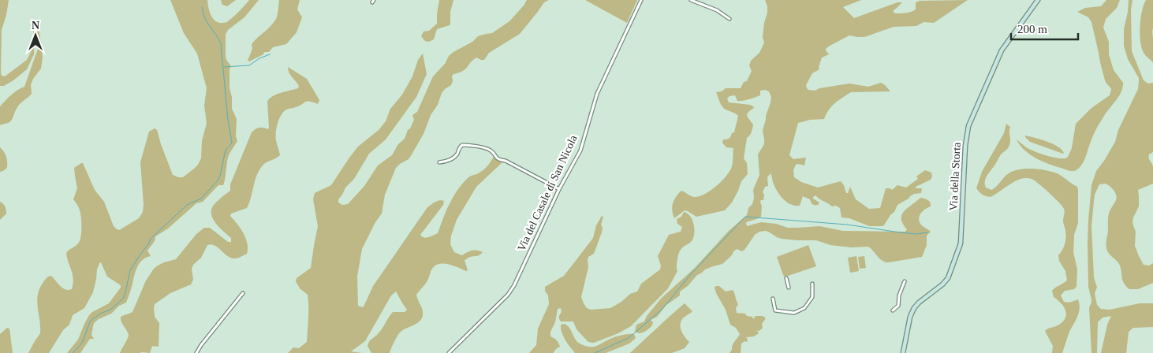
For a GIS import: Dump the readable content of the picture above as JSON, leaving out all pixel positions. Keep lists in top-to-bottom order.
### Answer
{
  "streets": {
    "main road": ["Via della Storta"],
    "street": ["Via del Casale di San Nicola"]
  },
  "scale_bar": "200 m",
  "north": "top"
}
